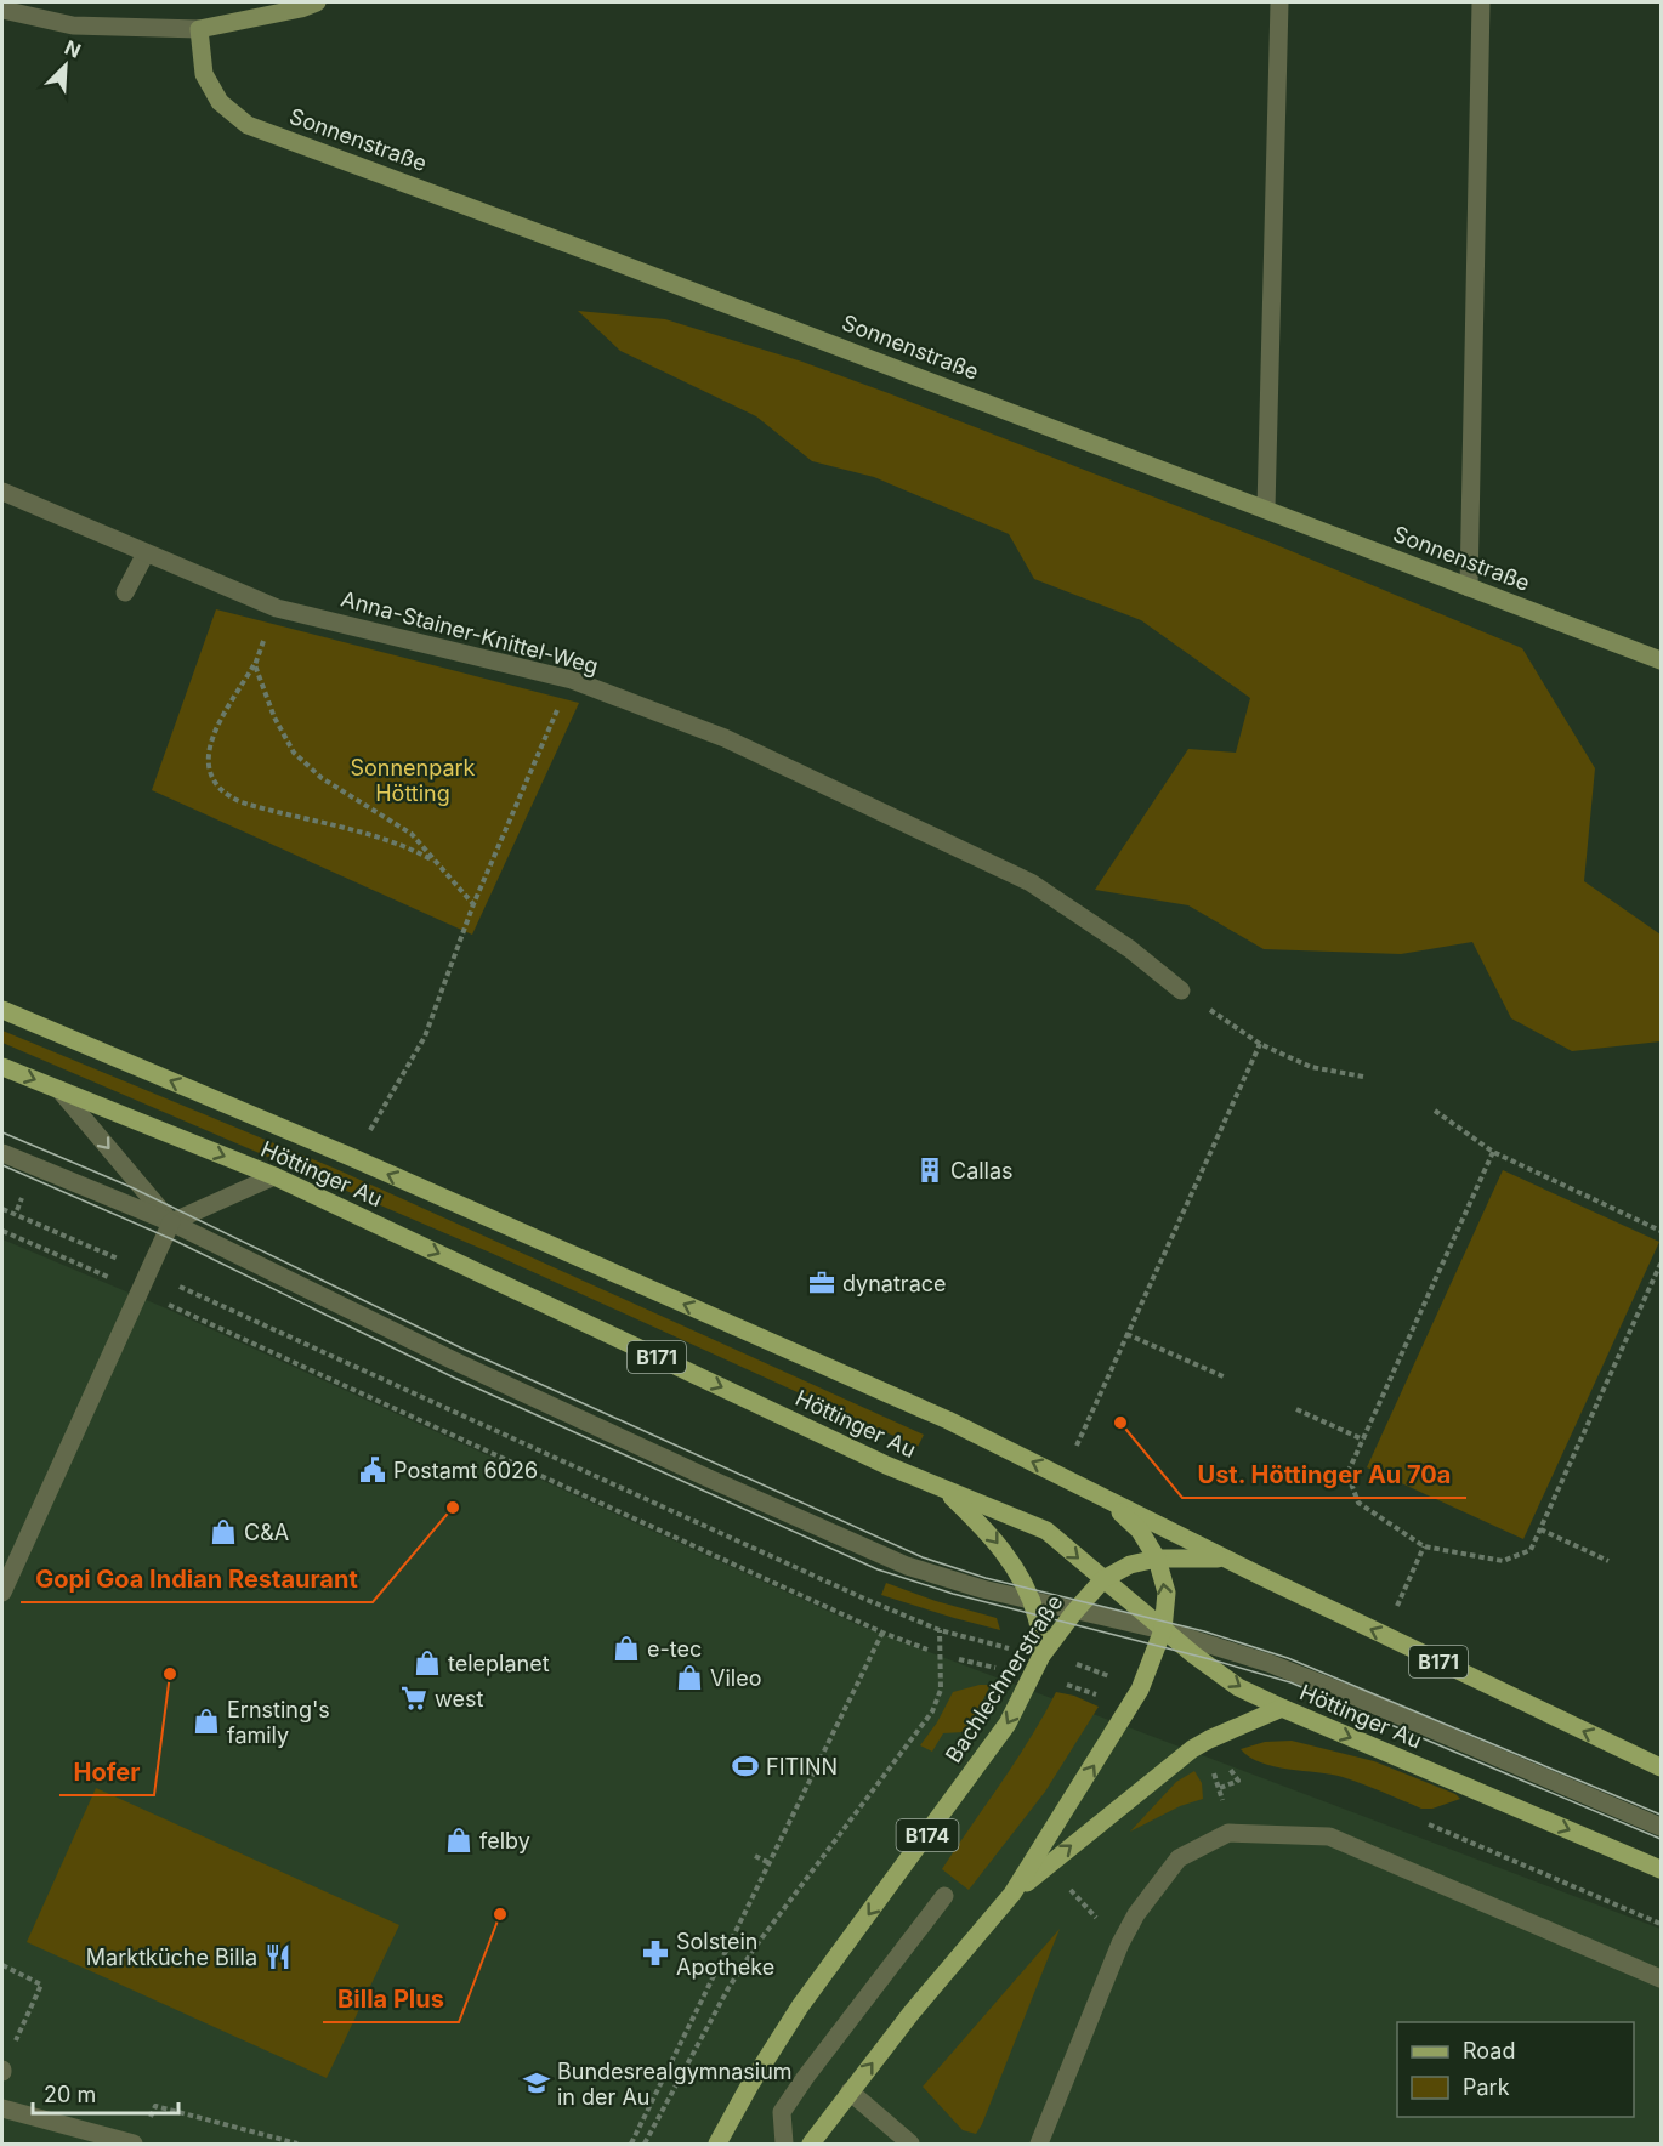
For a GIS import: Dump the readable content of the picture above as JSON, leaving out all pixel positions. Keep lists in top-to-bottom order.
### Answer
{
  "streets": {
    "main road": [
      "Höttinger Au",
      "B171",
      "Bachlechnerstraße",
      "B174"
    ],
    "street": ["Sonnenstraße", "Anna-Stainer-Knittel-Weg"]
  },
  "crossings": [
    ["Höttinger Au", "Bachlechnerstraße"]
  ],
  "parks": ["Sonnenpark Hötting"],
  "places": {
    "building": ["Callas"],
    "office": ["dynatrace"],
    "other": [
      "Ust. Höttinger Au 70a",
      "Gopi Goa Indian Restaurant",
      "Hofer",
      "Billa Plus"
    ],
    "public building": ["Postamt 6026"],
    "shop": [
      "C&A",
      "e-tec",
      "teleplanet",
      "Vileo",
      "Ernsting's family",
      "felby"
    ],
    "supermarket": ["west"],
    "sports": ["FITINN"],
    "pharmacy": ["Solstein Apotheke"],
    "restaurant": ["Marktküche Billa"],
    "school or university": ["Bundesrealgymnasium in der Au"]
  },
  "legend": ["Road", "Park"],
  "scale_bar": "20 m",
  "north": "top right"
}
